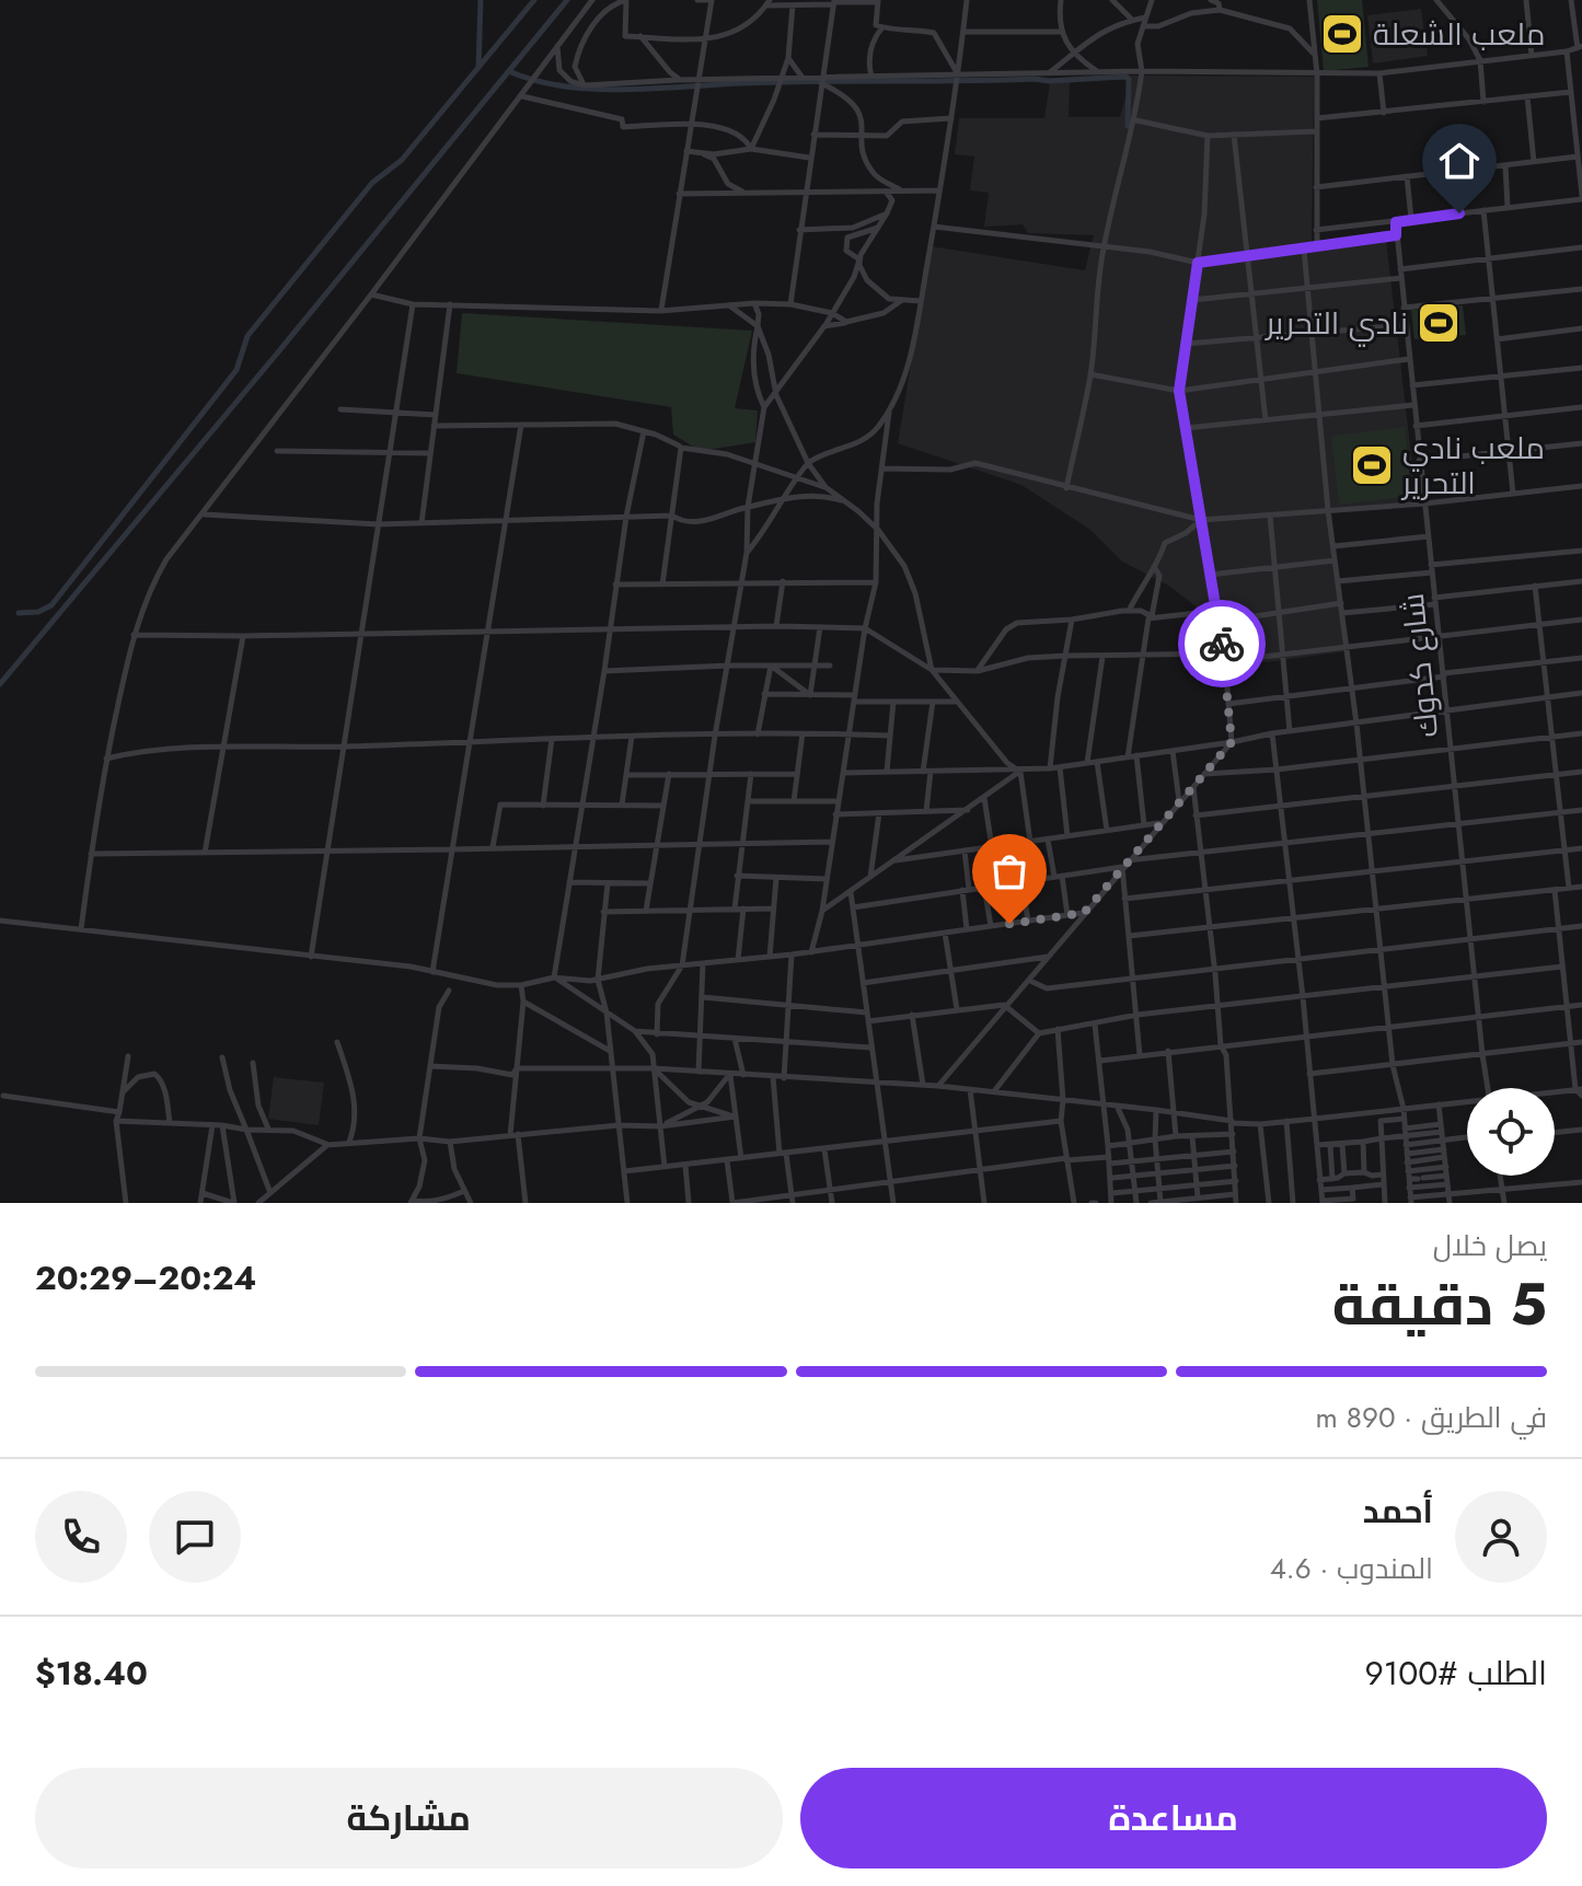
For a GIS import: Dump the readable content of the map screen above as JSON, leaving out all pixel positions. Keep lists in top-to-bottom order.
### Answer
{
  "streets": {
    "street": ["شارع كدوك"]
  },
  "places": {
    "sports": ["ملعب الشعلة", "نادي التحرير", "ملعب نادي التحرير"]
  },
  "page": {
    "heading": ["5 دقيقة", "يصل خلال", "20:24–20:29"],
    "panel": [
      "أحمد",
      "المندوب · 4.6",
      "الطلب #9100",
      "$18.40"
    ],
    "bar": "في الطريق · 890 m",
    "buttons": ["مساعدة", "مشاركة"]
  }
}
